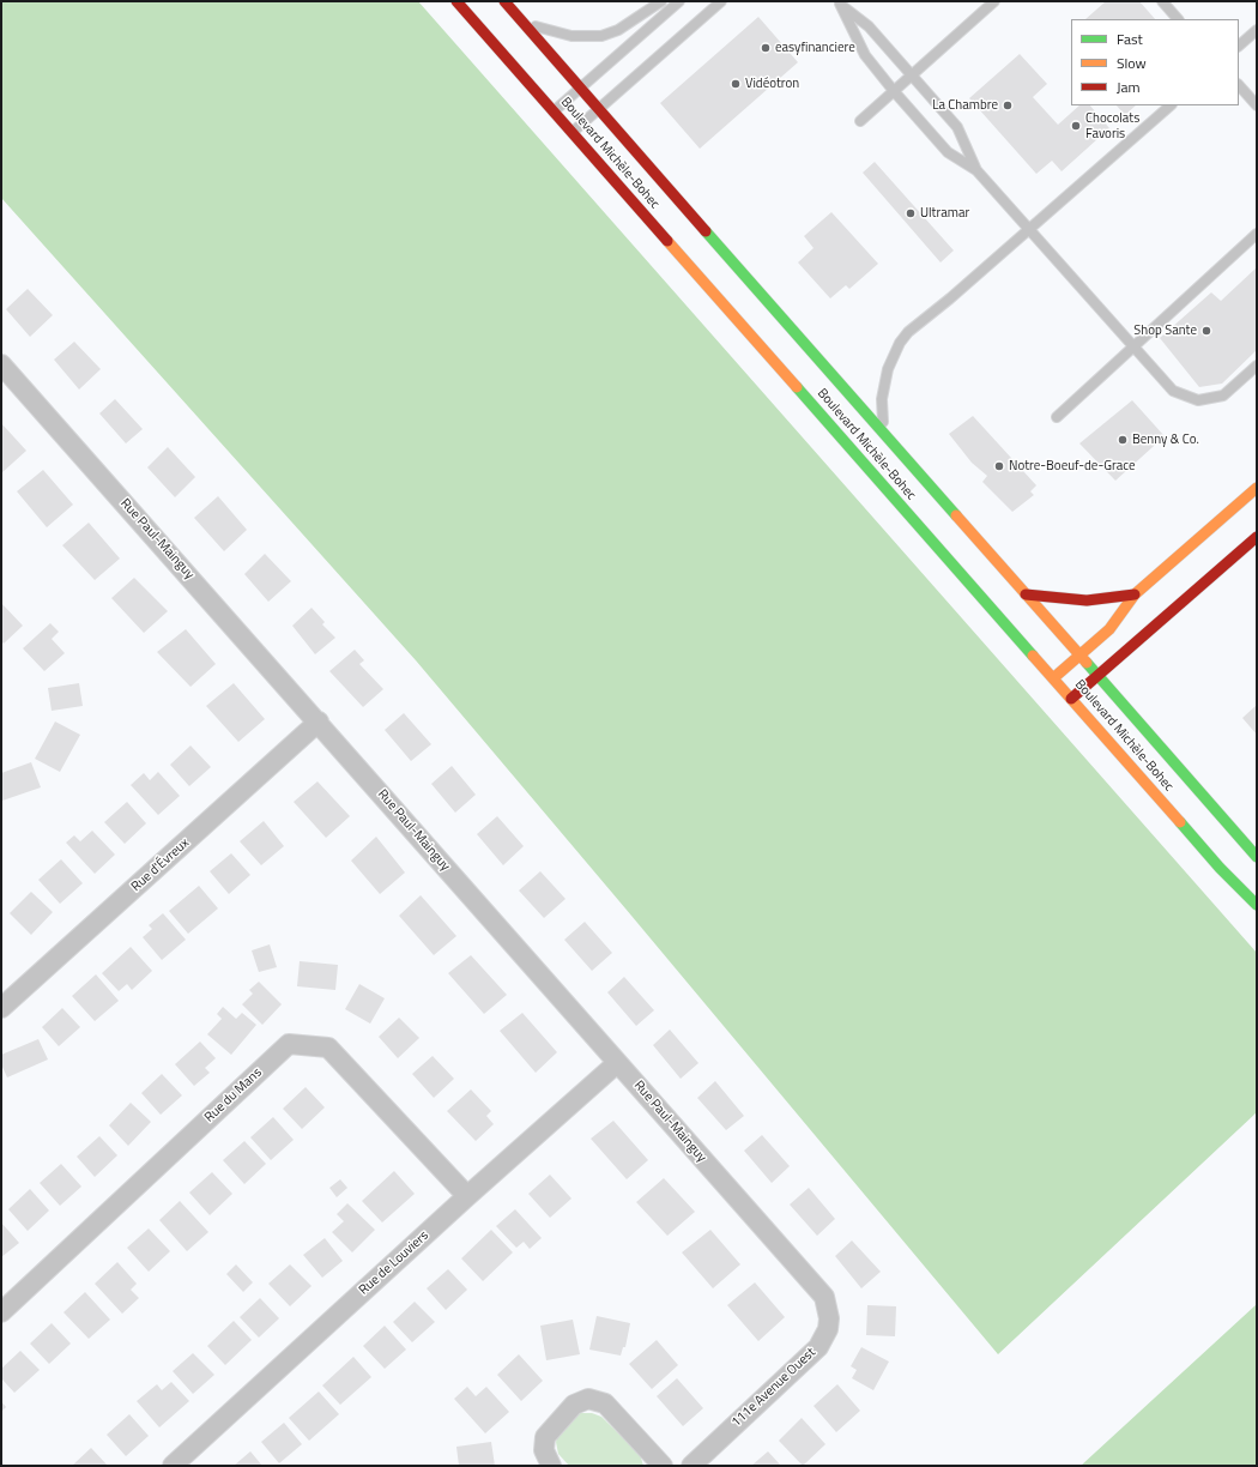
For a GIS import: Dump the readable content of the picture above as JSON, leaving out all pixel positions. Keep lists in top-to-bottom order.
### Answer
{
  "streets": {
    "main road": ["Boulevard Michèle-Bohec"],
    "street": [
      "Rue Paul-Mainguy",
      "Rue d'Évreux",
      "Rue du Mans",
      "Rue de Louviers",
      "111e Avenue Ouest"
    ]
  },
  "crossings": [
    ["Rue Paul-Mainguy", "Rue d'Évreux"],
    ["Rue Paul-Mainguy", "Rue de Louviers"],
    ["Rue Paul-Mainguy", "111e Avenue Ouest"],
    ["Rue du Mans", "Rue de Louviers"]
  ],
  "places": [
    "easyfinanciere",
    "Vidéotron",
    "La Chambre",
    "Chocolats Favoris",
    "Ultramar",
    "Shop Sante",
    "Benny & Co.",
    "Notre-Boeuf-de-Grace"
  ],
  "legend": ["Fast", "Slow", "Jam"]
}
